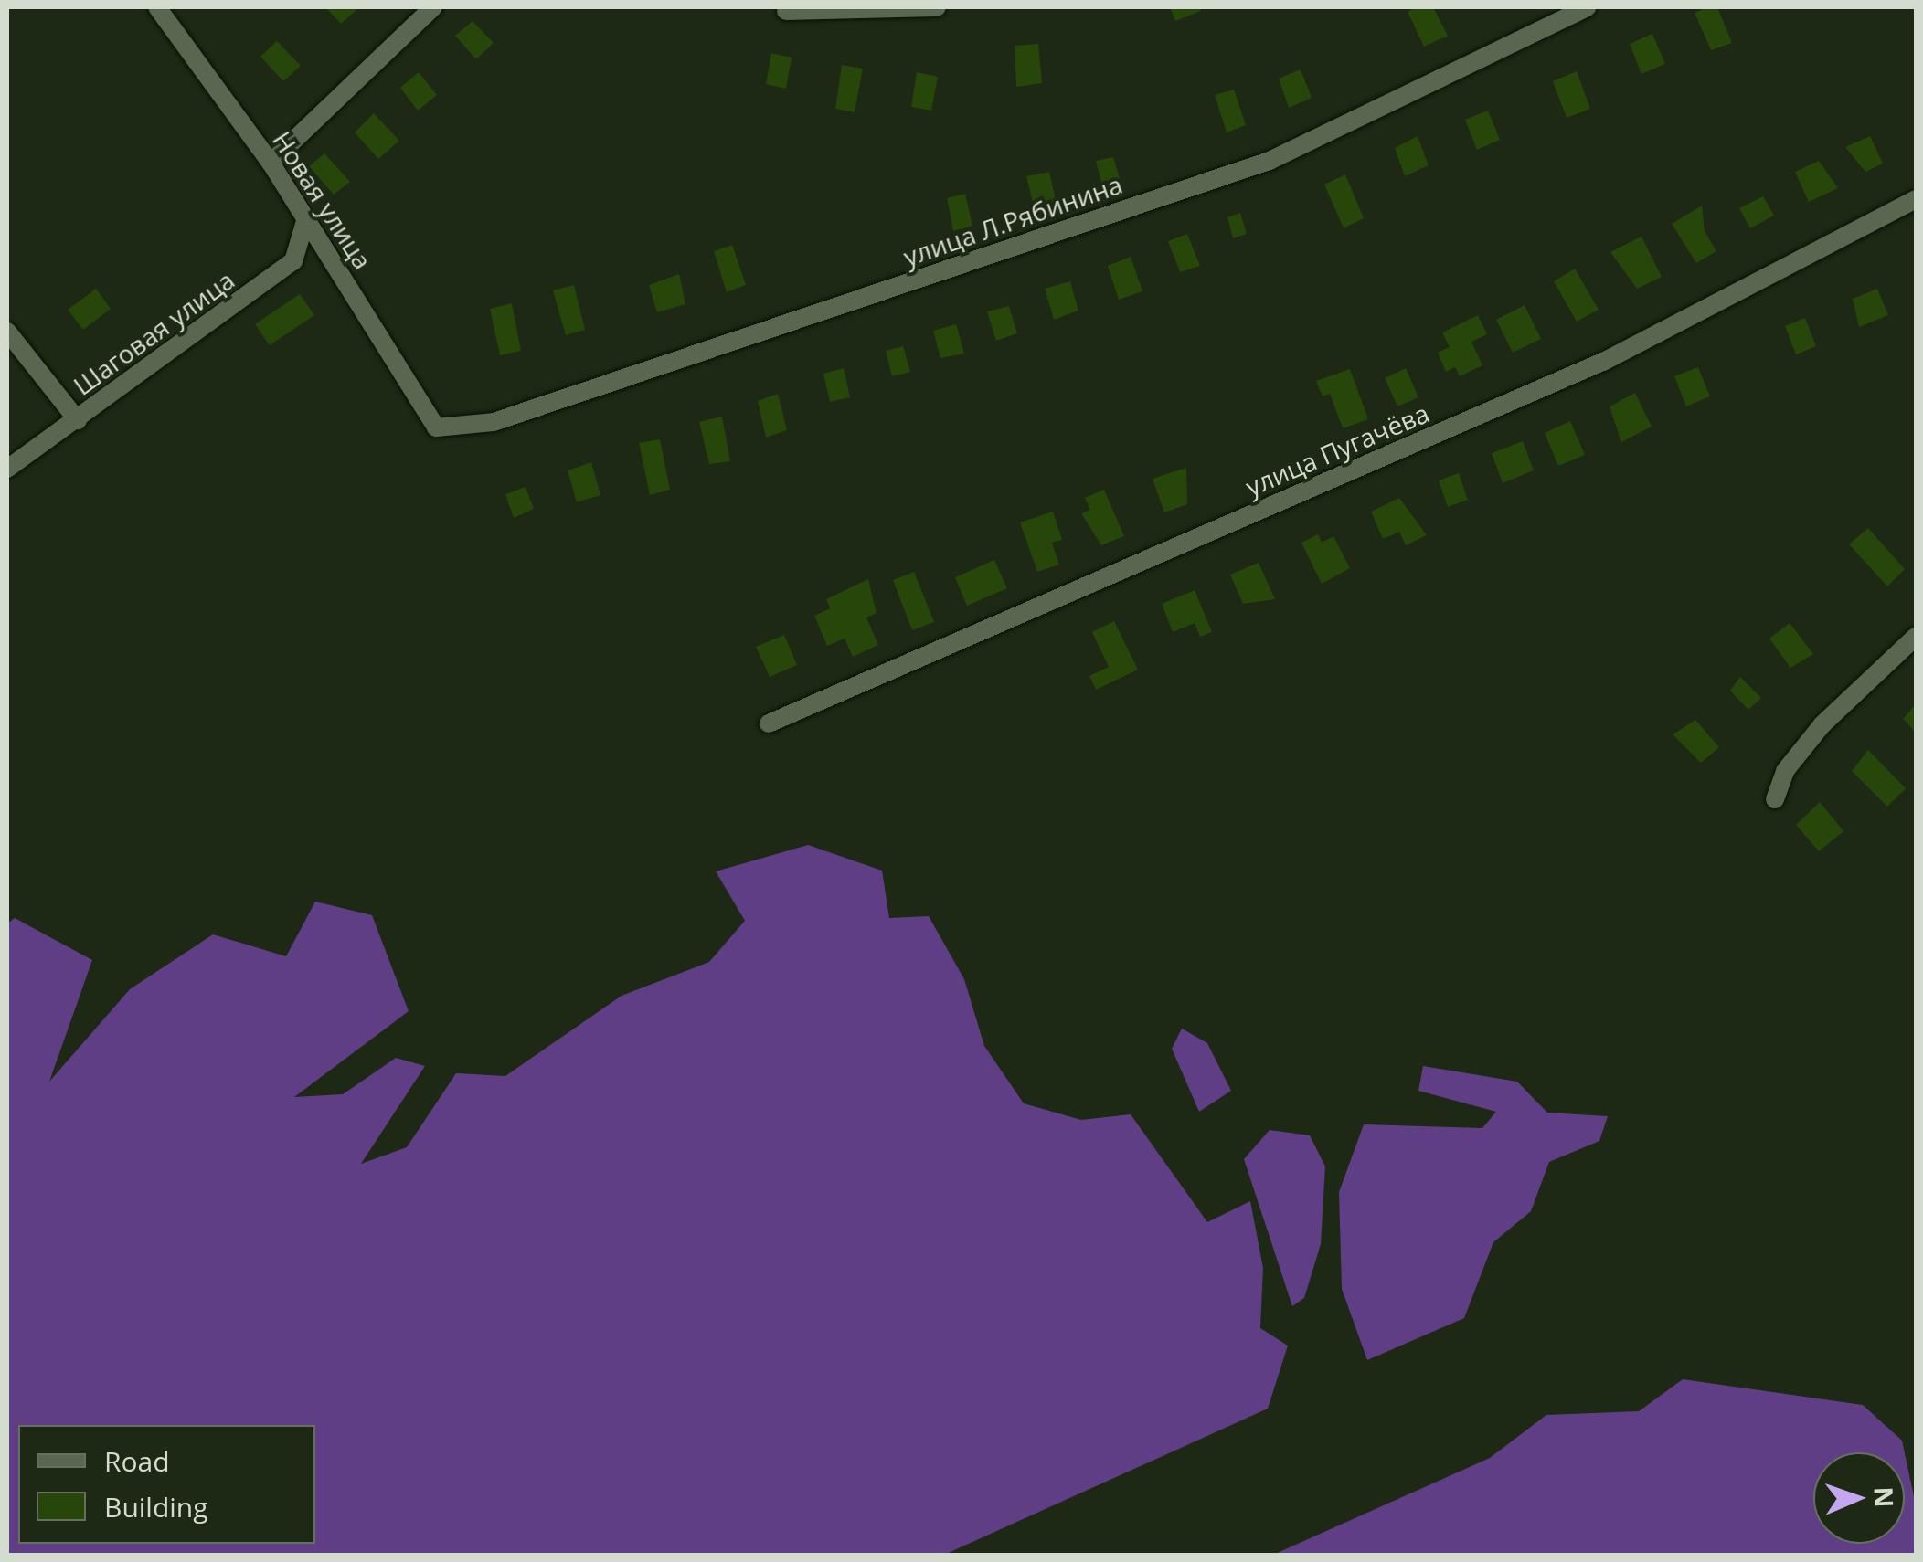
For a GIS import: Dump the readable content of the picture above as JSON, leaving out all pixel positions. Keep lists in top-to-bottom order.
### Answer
{
  "streets": {
    "street": [
      "Новая улица",
      "улица Л.Рябинина",
      "Шаговая улица",
      "улица Пугачёва"
    ]
  },
  "crossings": [
    ["Новая улица", "улица Л.Рябинина"],
    ["Новая улица", "Шаговая улица"]
  ],
  "legend": ["Road", "Building"],
  "north": "right"
}
